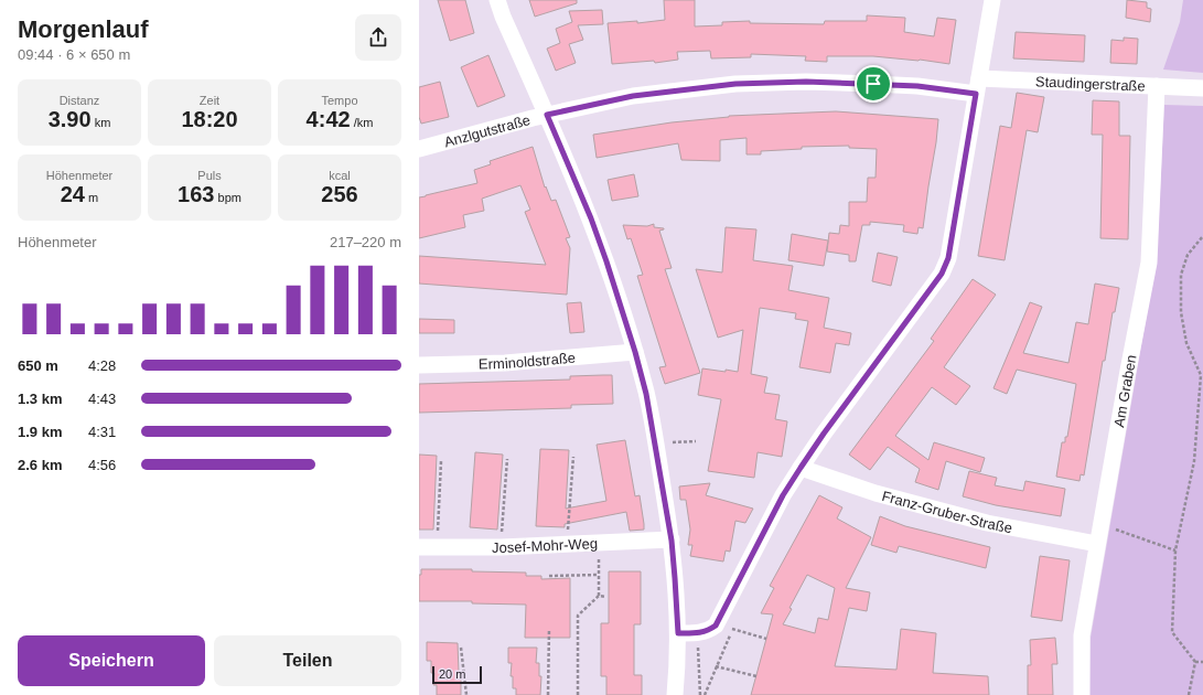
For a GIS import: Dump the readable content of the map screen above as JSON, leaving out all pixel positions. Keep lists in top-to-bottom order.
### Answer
{
  "streets": {
    "street": [
      "Staudingerstraße",
      "Anzlgutstraße",
      "Erminoldstraße",
      "Am Graben",
      "Franz-Gruber-Straße",
      "Josef-Mohr-Weg"
    ]
  },
  "crossings": [
    ["Staudingerstraße", "Anzlgutstraße"],
    ["Staudingerstraße", "Am Graben"],
    ["Am Graben", "Franz-Gruber-Straße"]
  ],
  "scale_bar": "20 m",
  "page": {
    "heading": ["Morgenlauf", "09:44 · 6 × 650 m"],
    "stats": [
      ["Distanz", "3.90 km"],
      ["Zeit", "18:20"],
      ["Tempo", "4:42 /km"],
      ["Höhenmeter", "24 m"],
      ["Puls", "163 bpm"],
      ["kcal", "256"]
    ],
    "chart": ["Höhenmeter", "217–220 m"],
    "list": [
      {
        "name": "650 m",
        "note": "4:28"
      },
      {
        "name": "1.3 km",
        "note": "4:43"
      },
      {
        "name": "1.9 km",
        "note": "4:31"
      },
      {
        "name": "2.6 km",
        "note": "4:56"
      }
    ],
    "buttons": ["Speichern", "Teilen"],
    "scale": "20 m"
  }
}
